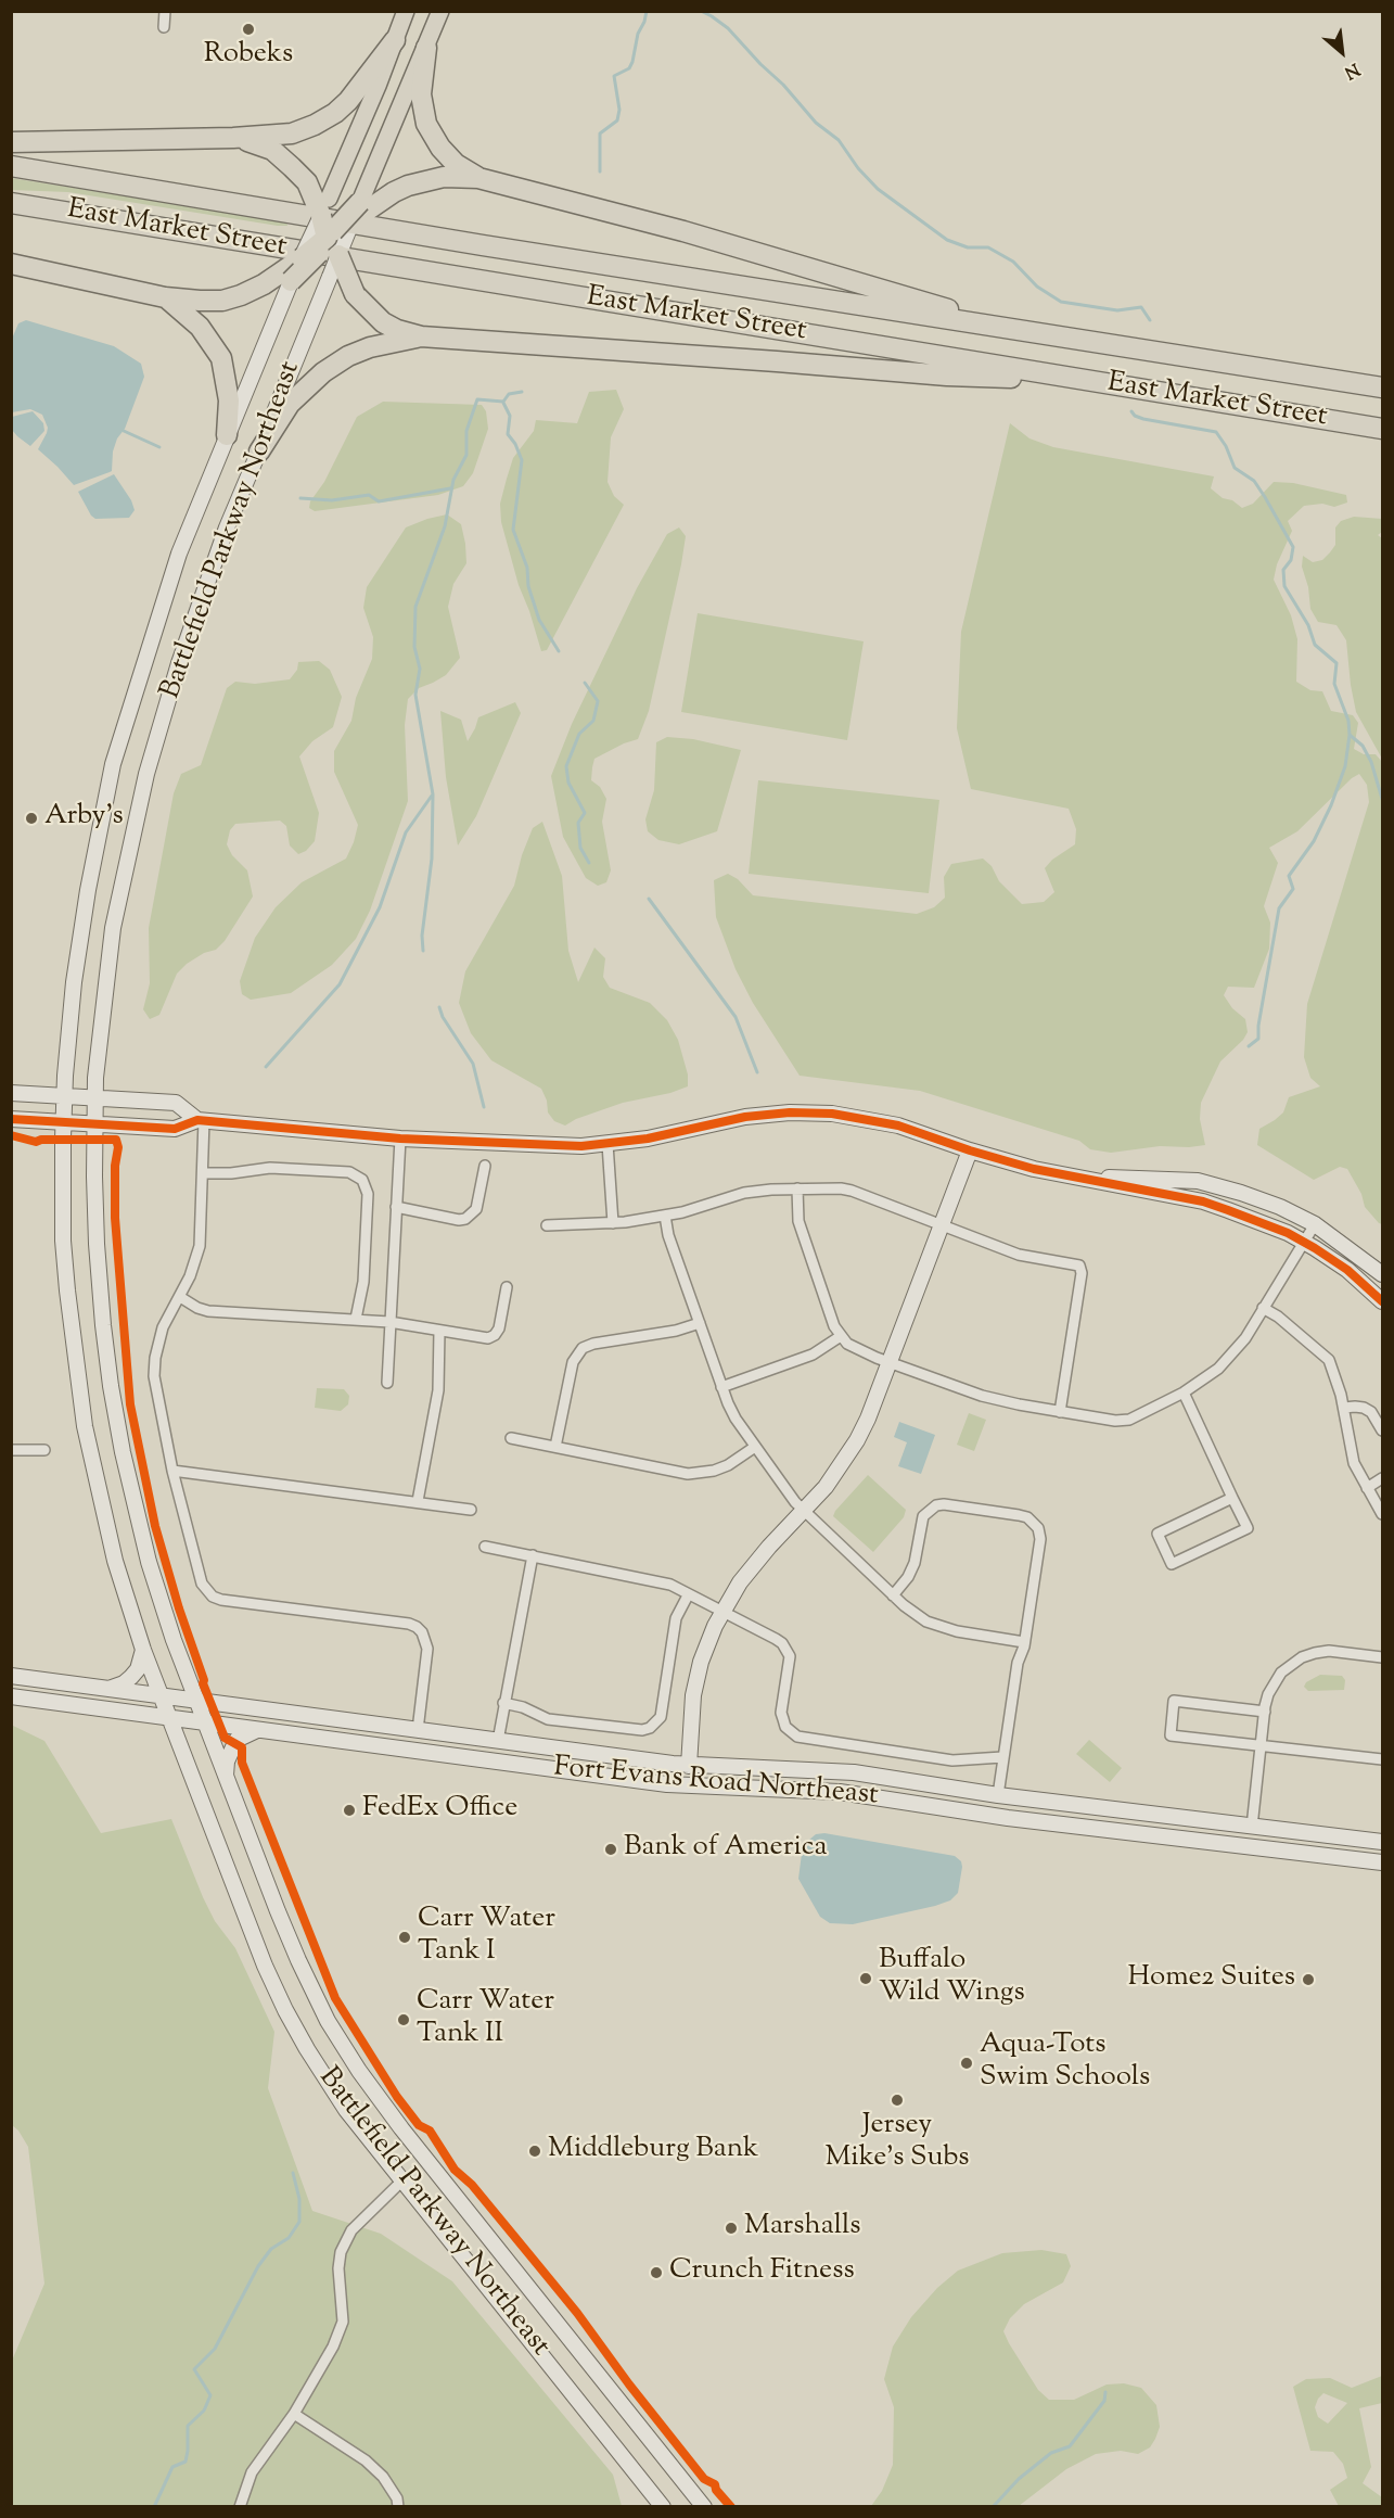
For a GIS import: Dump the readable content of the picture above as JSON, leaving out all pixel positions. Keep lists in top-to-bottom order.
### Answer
{
  "streets": {
    "highway": ["East Market Street"],
    "main road": ["Battlefield Parkway Northeast", "Fort Evans Road Northeast"]
  },
  "crossings": [
    ["Battlefield Parkway Northeast", "Fort Evans Road Northeast"]
  ],
  "places": [
    "Robeks",
    "Arby's",
    "FedEx Office",
    "Bank of America",
    "Carr Water Tank I",
    "Buffalo Wild Wings",
    "Home2 Suites",
    "Carr Water Tank II",
    "Aqua-Tots Swim Schools",
    "Jersey Mike's Subs",
    "Middleburg Bank",
    "Marshalls",
    "Crunch Fitness"
  ],
  "north": "bottom right"
}
